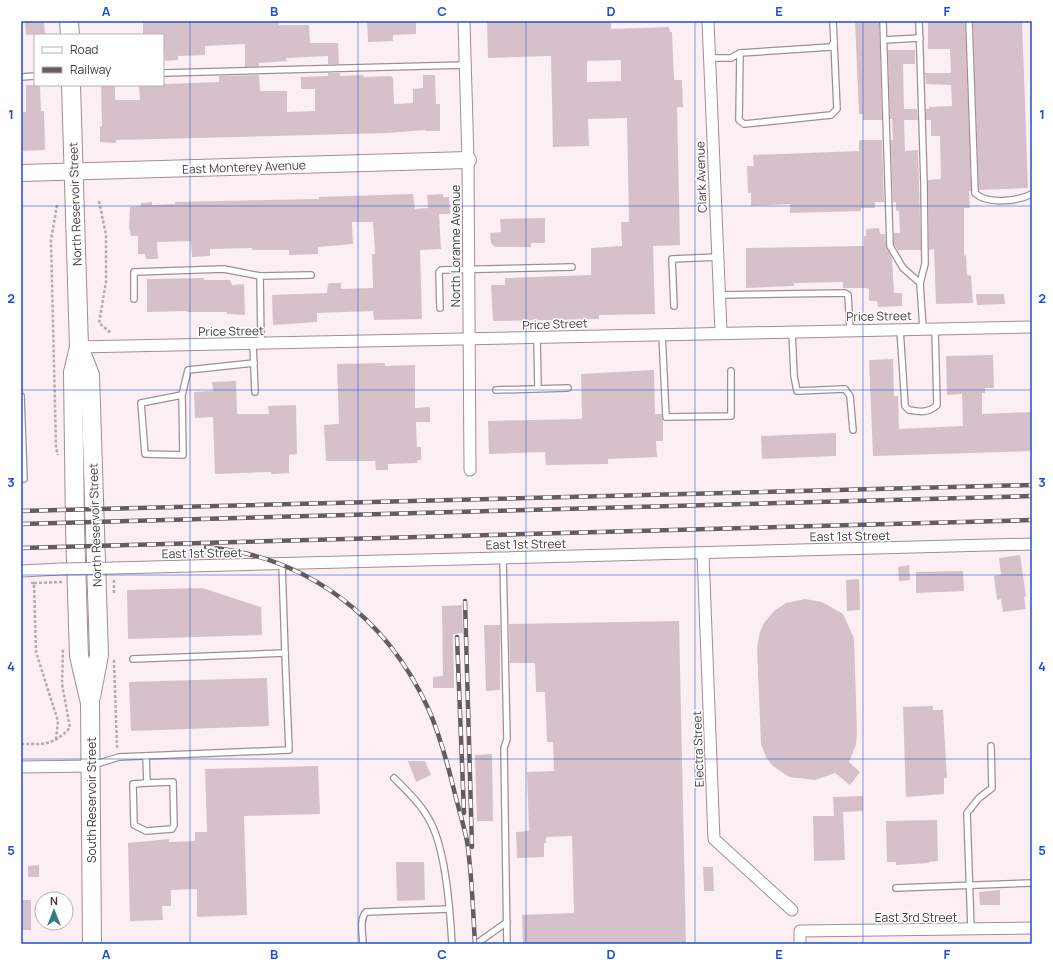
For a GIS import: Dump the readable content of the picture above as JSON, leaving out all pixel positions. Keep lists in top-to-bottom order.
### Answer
{
  "streets": {
    "main road": ["North Reservoir Street", "South Reservoir Street"],
    "street": [
      "East Monterey Avenue",
      "Clark Avenue",
      "North Loranne Avenue",
      "Price Street",
      "East 1st Street",
      "Electra Street",
      "East 3rd Street"
    ]
  },
  "crossings": [
    ["East Monterey Avenue", "North Reservoir Street"],
    ["East Monterey Avenue", "North Loranne Avenue"],
    ["Clark Avenue", "Price Street"],
    ["North Reservoir Street", "Price Street"],
    ["North Reservoir Street", "South Reservoir Street"],
    ["North Loranne Avenue", "Price Street"],
    ["East 1st Street", "Electra Street"]
  ],
  "legend": ["Road", "Railway"],
  "north": "top",
  "grid": {
    "columns": [
      "A",
      "B",
      "C",
      "D",
      "E",
      "F"
    ],
    "rows": [
      "1",
      "2",
      "3",
      "4",
      "5"
    ]
  }
}
